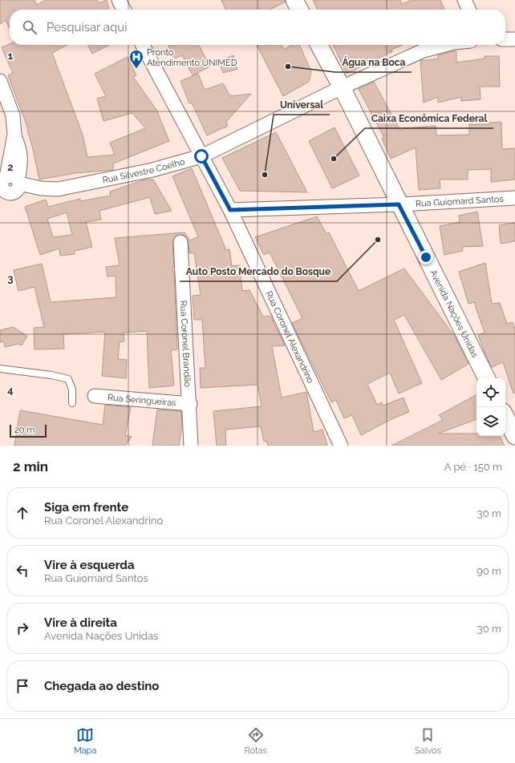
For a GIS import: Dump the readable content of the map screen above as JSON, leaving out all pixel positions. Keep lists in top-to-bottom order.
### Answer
{
  "streets": {
    "street": [
      "Rua Silvestre Coelho",
      "Rua Guiomard Santos",
      "Avenida Nações Unidas",
      "Rua Coronel Alexandrino",
      "Rua Coronel Brandão",
      "Rua Seringueiras"
    ]
  },
  "crossings": [
    ["Rua Silvestre Coelho", "Avenida Nações Unidas"],
    ["Rua Silvestre Coelho", "Rua Coronel Alexandrino"],
    ["Rua Guiomard Santos", "Avenida Nações Unidas"],
    ["Rua Guiomard Santos", "Rua Coronel Alexandrino"],
    ["Rua Coronel Brandão", "Rua Seringueiras"]
  ],
  "places": {
    "other": [
      "Água na Boca",
      "Caixa Econômica Federal",
      "Universal",
      "Auto Posto Mercado do Bosque"
    ],
    "hospital": ["Pronto Atendimento UNIMED"]
  },
  "scale_bar": "20 m",
  "page": {
    "search": "Pesquisar aqui",
    "scale": "20 m",
    "heading": ["2 min", "A pé · 150 m"],
    "list": [
      ["Siga em frente", "Rua Coronel Alexandrino", "30 m"],
      ["Vire à esquerda", "Rua Guiomard Santos", "90 m"],
      ["Vire à direita", "Avenida Nações Unidas", "30 m"],
      "Chegada ao destino"
    ],
    "nav": ["Mapa", "Rotas", "Salvos"]
  },
  "grid": {
    "rows": [
      "1",
      "2",
      "3",
      "4"
    ]
  }
}
